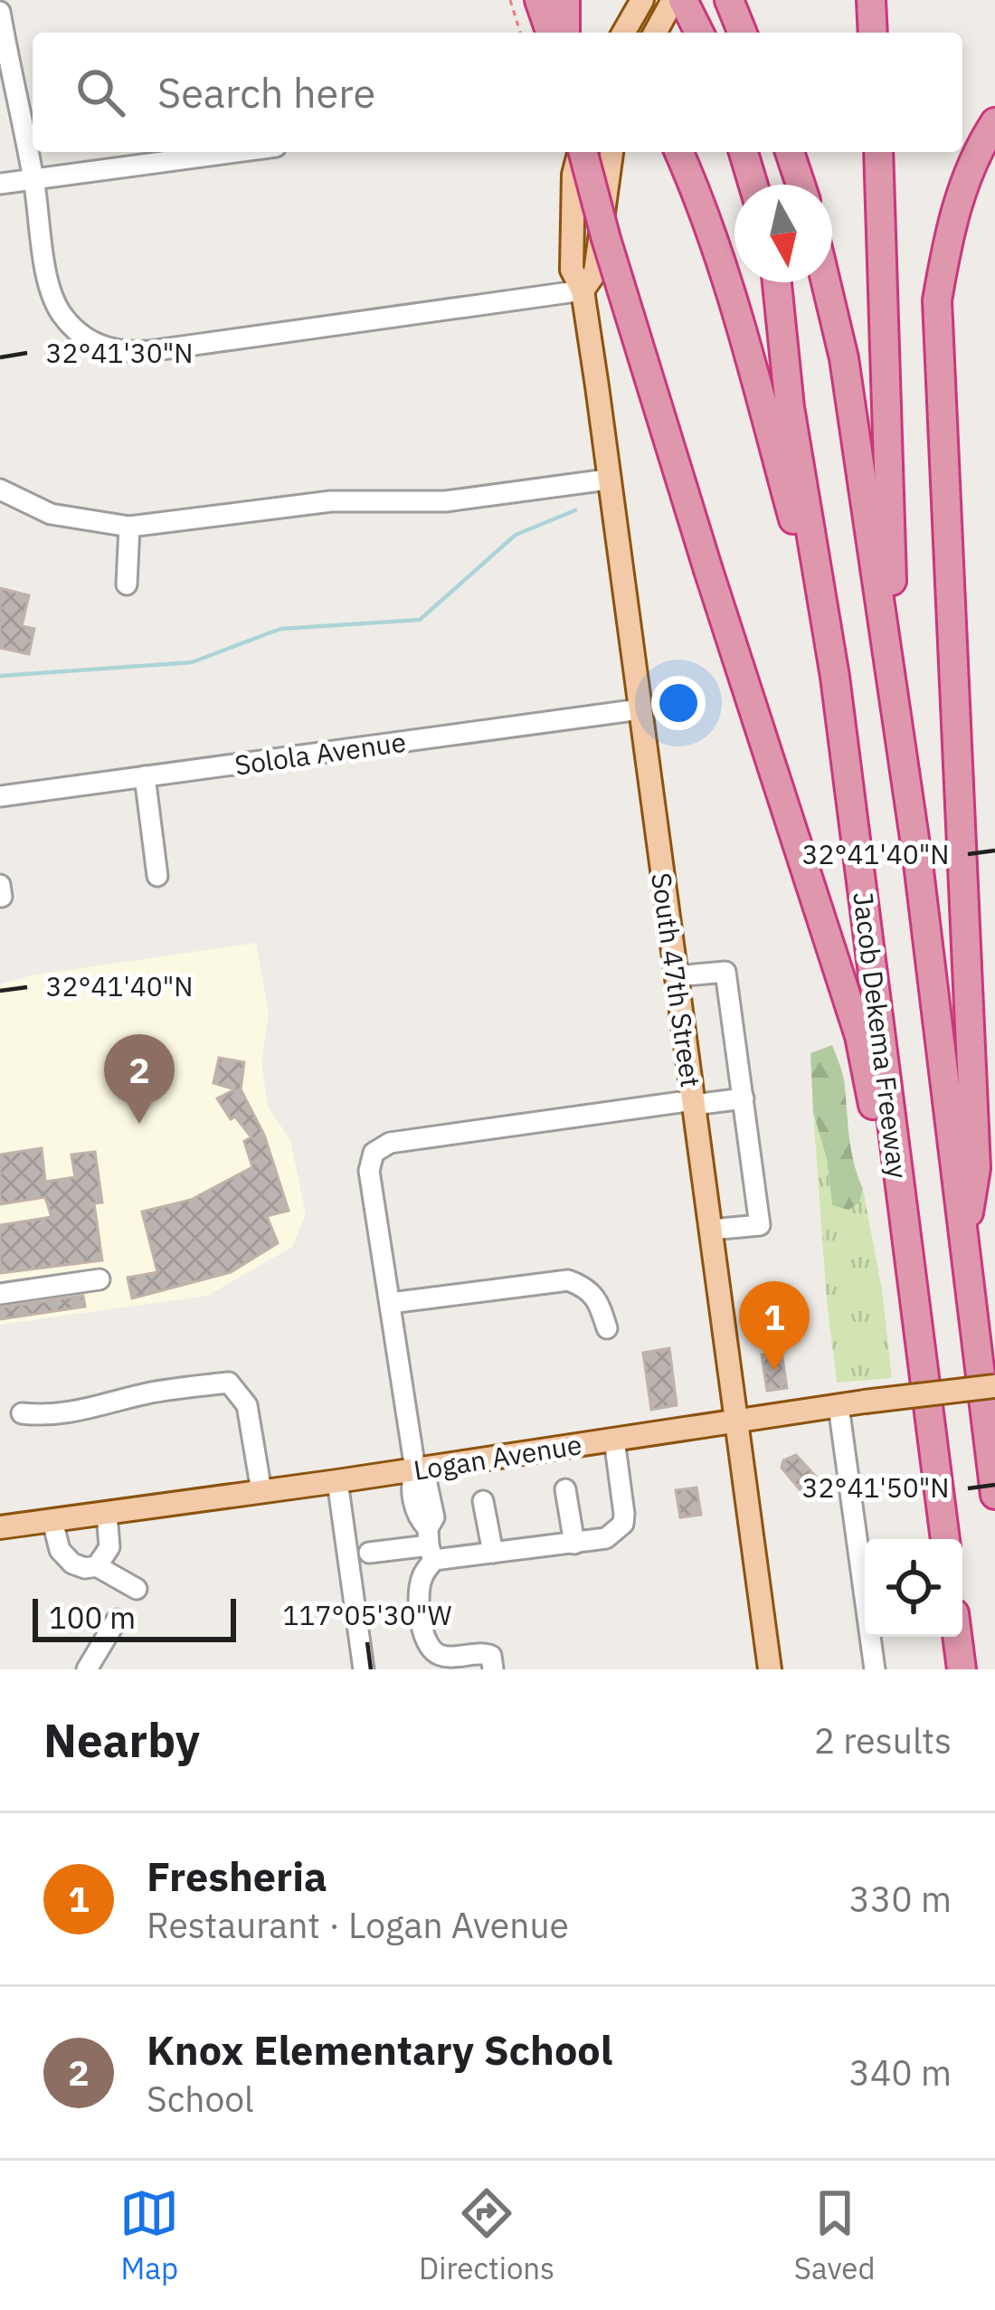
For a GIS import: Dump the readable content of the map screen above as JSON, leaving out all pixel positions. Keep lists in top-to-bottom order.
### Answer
{
  "streets": {
    "highway": ["Jacob Dekema Freeway"],
    "main road": ["South 47th Street", "Logan Avenue"],
    "street": ["Solola Avenue"]
  },
  "crossings": [
    ["Solola Avenue", "South 47th Street"],
    ["South 47th Street", "Logan Avenue"]
  ],
  "scale_bar": "100 m",
  "north": "bottom",
  "page": {
    "search": "Search here",
    "pins": ["2", "1"],
    "scale": "100 m",
    "heading": ["Nearby", "2 results"],
    "list": [
      {
        "mark": "1",
        "name": "Fresheria",
        "note": "Restaurant · Logan Avenue",
        "value": "330 m"
      },
      {
        "mark": "2",
        "name": "Knox Elementary School",
        "note": "School",
        "value": "340 m"
      }
    ],
    "nav": ["Map", "Directions", "Saved"]
  },
  "coordinates": [
    "32°41'30\"N",
    "32°41'40\"N",
    "32°41'50\"N",
    "117°05'30\"W"
  ]
}
